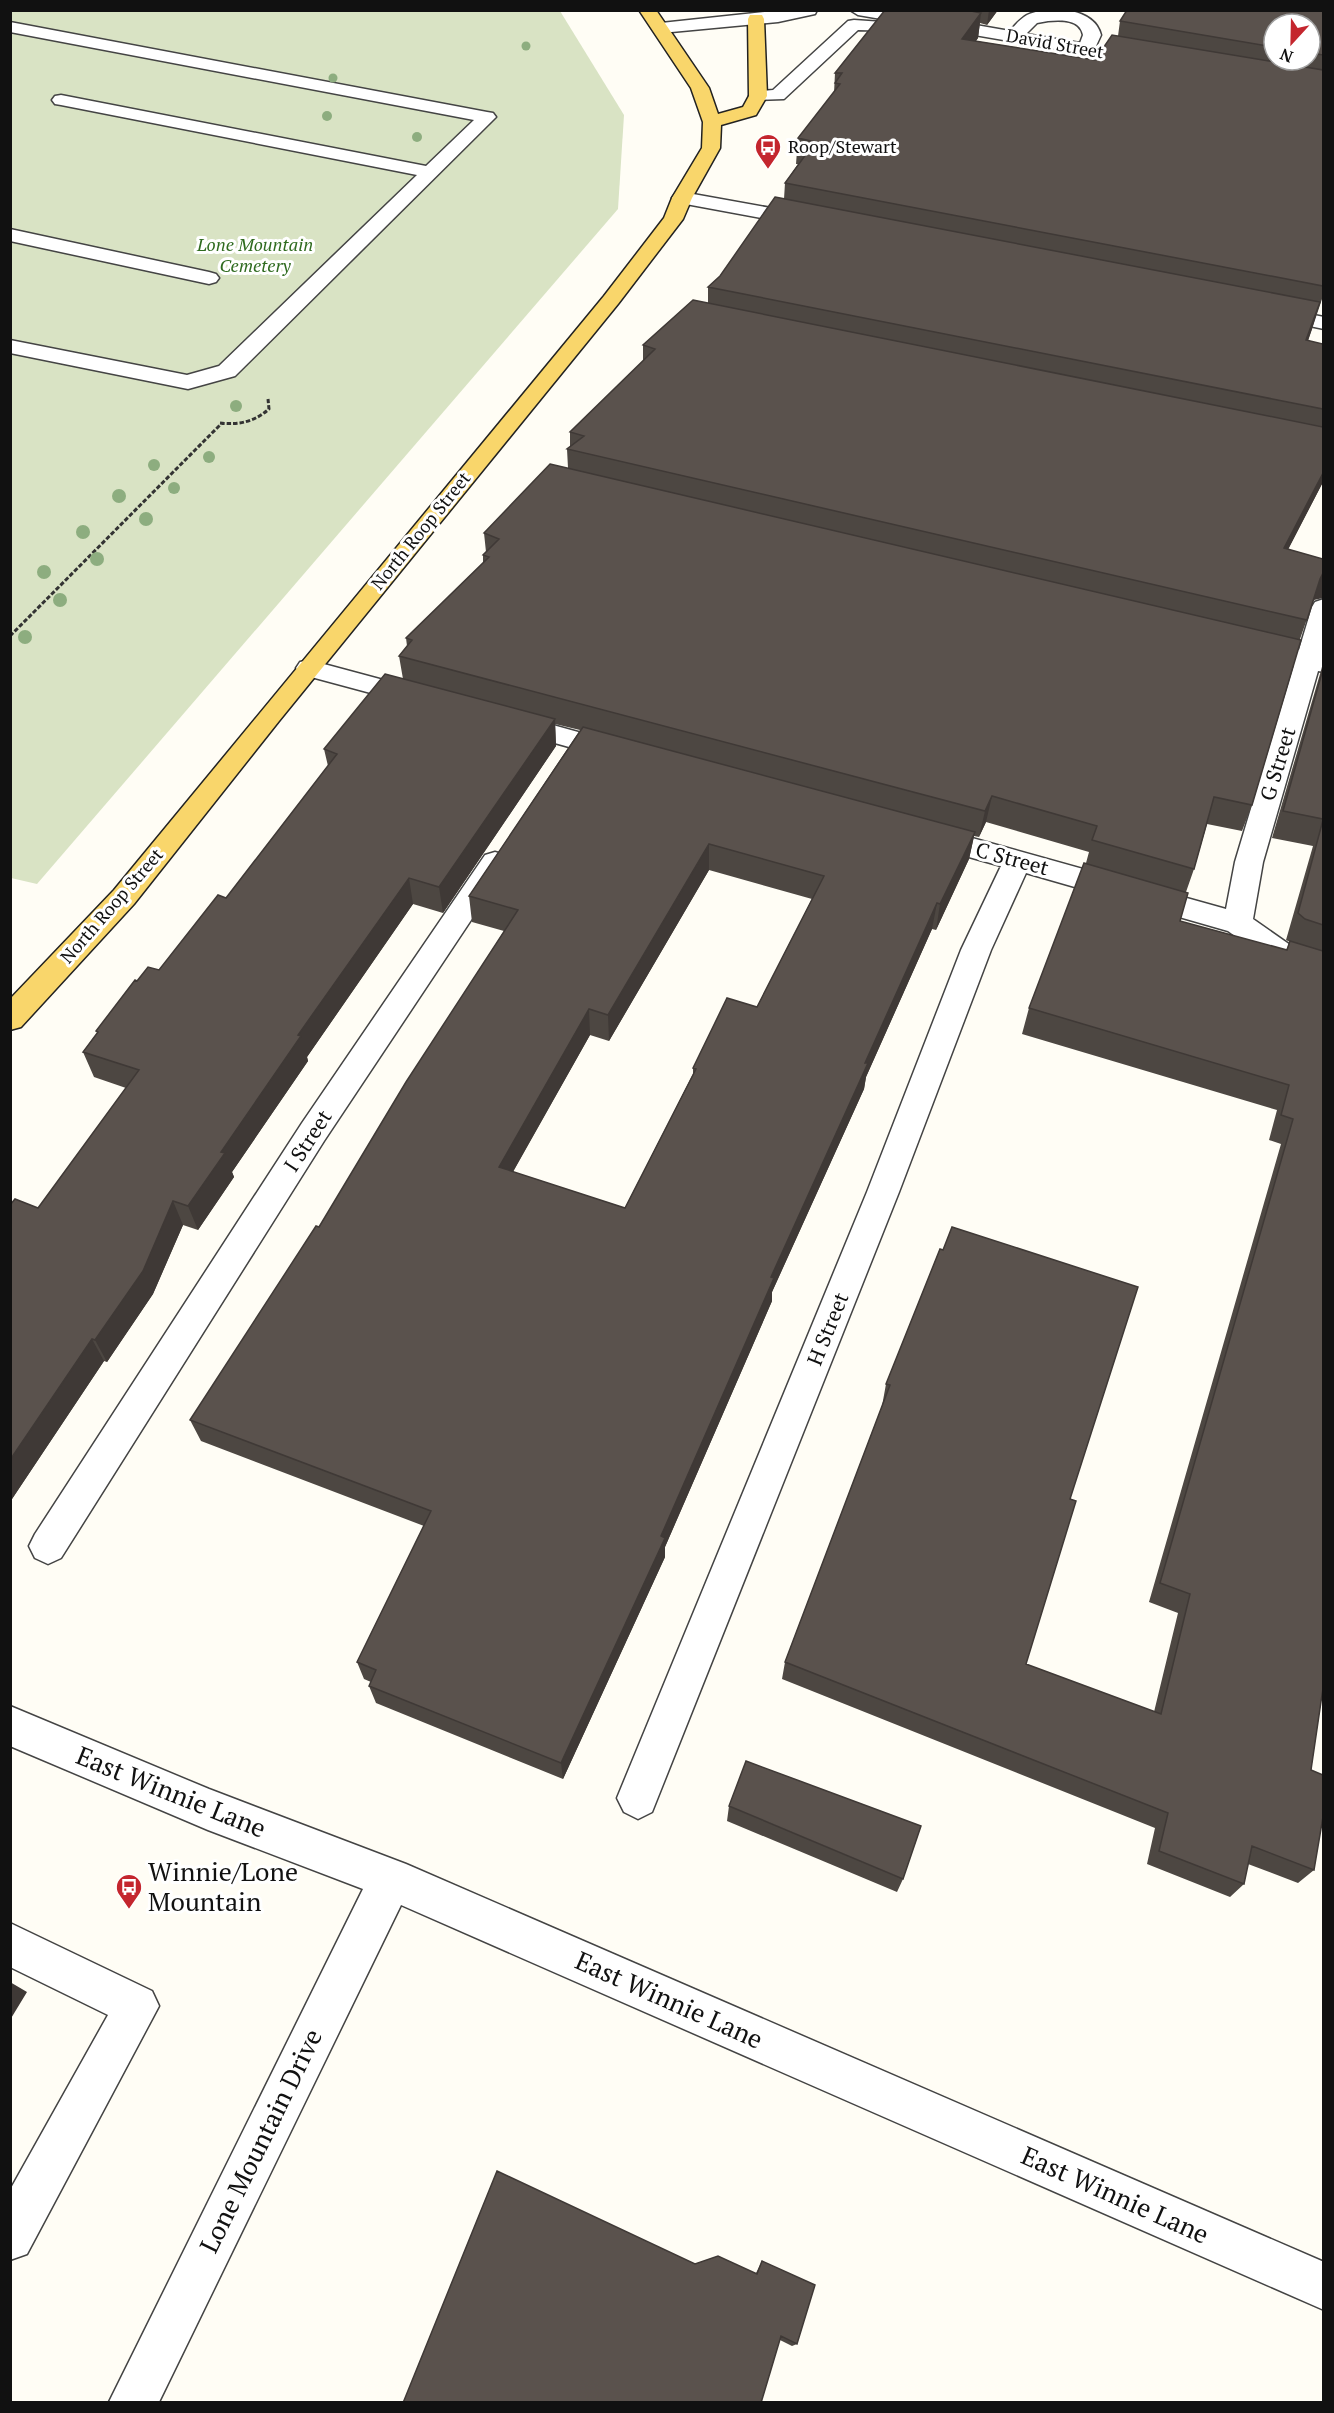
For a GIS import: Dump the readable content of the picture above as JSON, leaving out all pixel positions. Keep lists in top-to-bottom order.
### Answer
{
  "streets": {
    "main road": ["North Roop Street"],
    "street": [
      "David Street",
      "G Street",
      "C Street",
      "I Street",
      "H Street",
      "East Winnie Lane",
      "Lone Mountain Drive"
    ]
  },
  "crossings": [
    ["G Street", "C Street"],
    ["C Street", "H Street"],
    ["East Winnie Lane", "Lone Mountain Drive"]
  ],
  "parks": ["Lone Mountain Cemetery"],
  "places": {
    "bus stop": ["Roop/Stewart", "Winnie/Lone Mountain"]
  },
  "north": "bottom"
}
